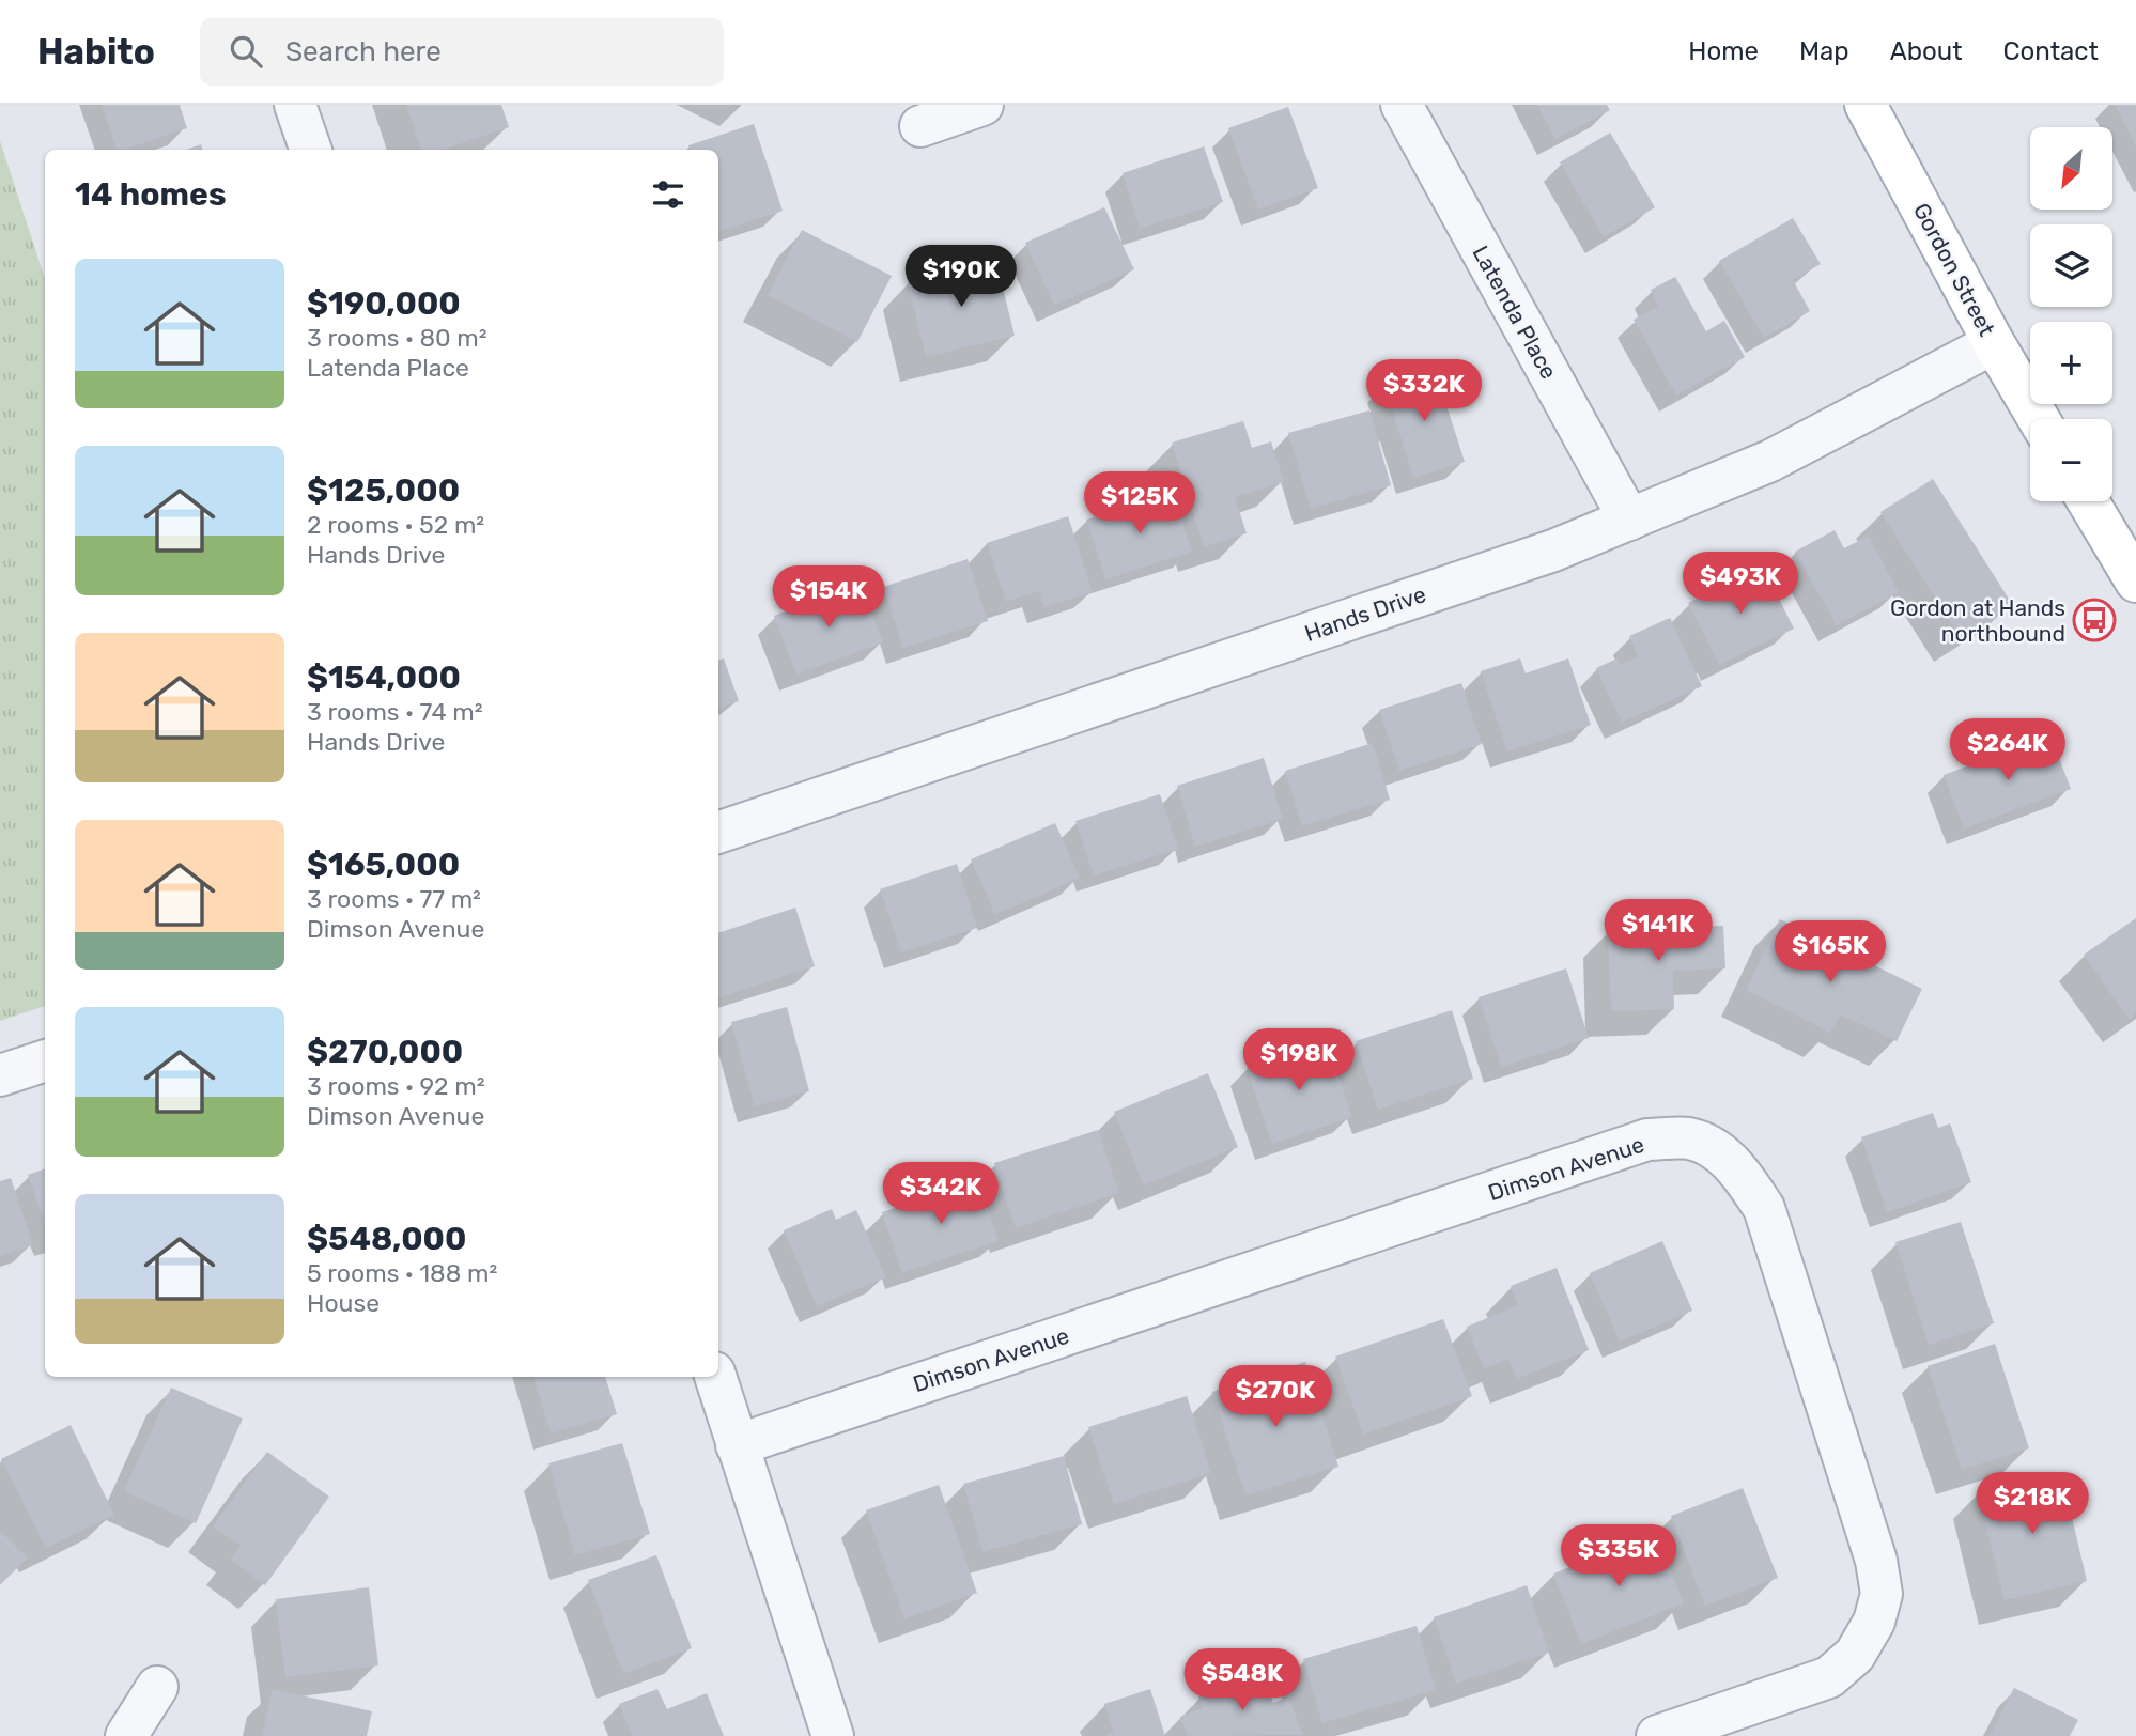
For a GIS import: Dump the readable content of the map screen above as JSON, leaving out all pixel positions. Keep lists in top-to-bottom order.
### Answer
{
  "streets": {
    "main road": ["Gordon Street"],
    "street": ["Latenda Place", "Hands Drive", "Dimson Avenue"]
  },
  "crossings": [
    ["Gordon Street", "Hands Drive"],
    ["Latenda Place", "Hands Drive"]
  ],
  "places": {
    "bus stop": ["Gordon at Hands northbound"]
  },
  "north": "bottom left",
  "page": {
    "header": "Habito",
    "search": "Search here",
    "nav": [
      "Home",
      "Map",
      "About",
      "Contact"
    ],
    "map_buttons": ["+", "−"],
    "heading": "14 homes",
    "list": [
      {
        "name": "$190,000",
        "note": "3 rooms · 80 m² · Latenda Place"
      },
      {
        "name": "$125,000",
        "note": "2 rooms · 52 m² · Hands Drive"
      },
      {
        "name": "$154,000",
        "note": "3 rooms · 74 m² · Hands Drive"
      },
      {
        "name": "$165,000",
        "note": "3 rooms · 77 m² · Dimson Avenue"
      },
      {
        "name": "$270,000",
        "note": "3 rooms · 92 m² · Dimson Avenue"
      },
      {
        "name": "$548,000",
        "note": "5 rooms · 188 m² · House"
      }
    ],
    "price": [
      "$190K",
      "$332K",
      "$125K",
      "$493K",
      "$154K",
      "$264K",
      "$141K",
      "$165K",
      "$198K",
      "$342K",
      "$270K",
      "$218K",
      "$335K",
      "$548K"
    ]
  }
}
